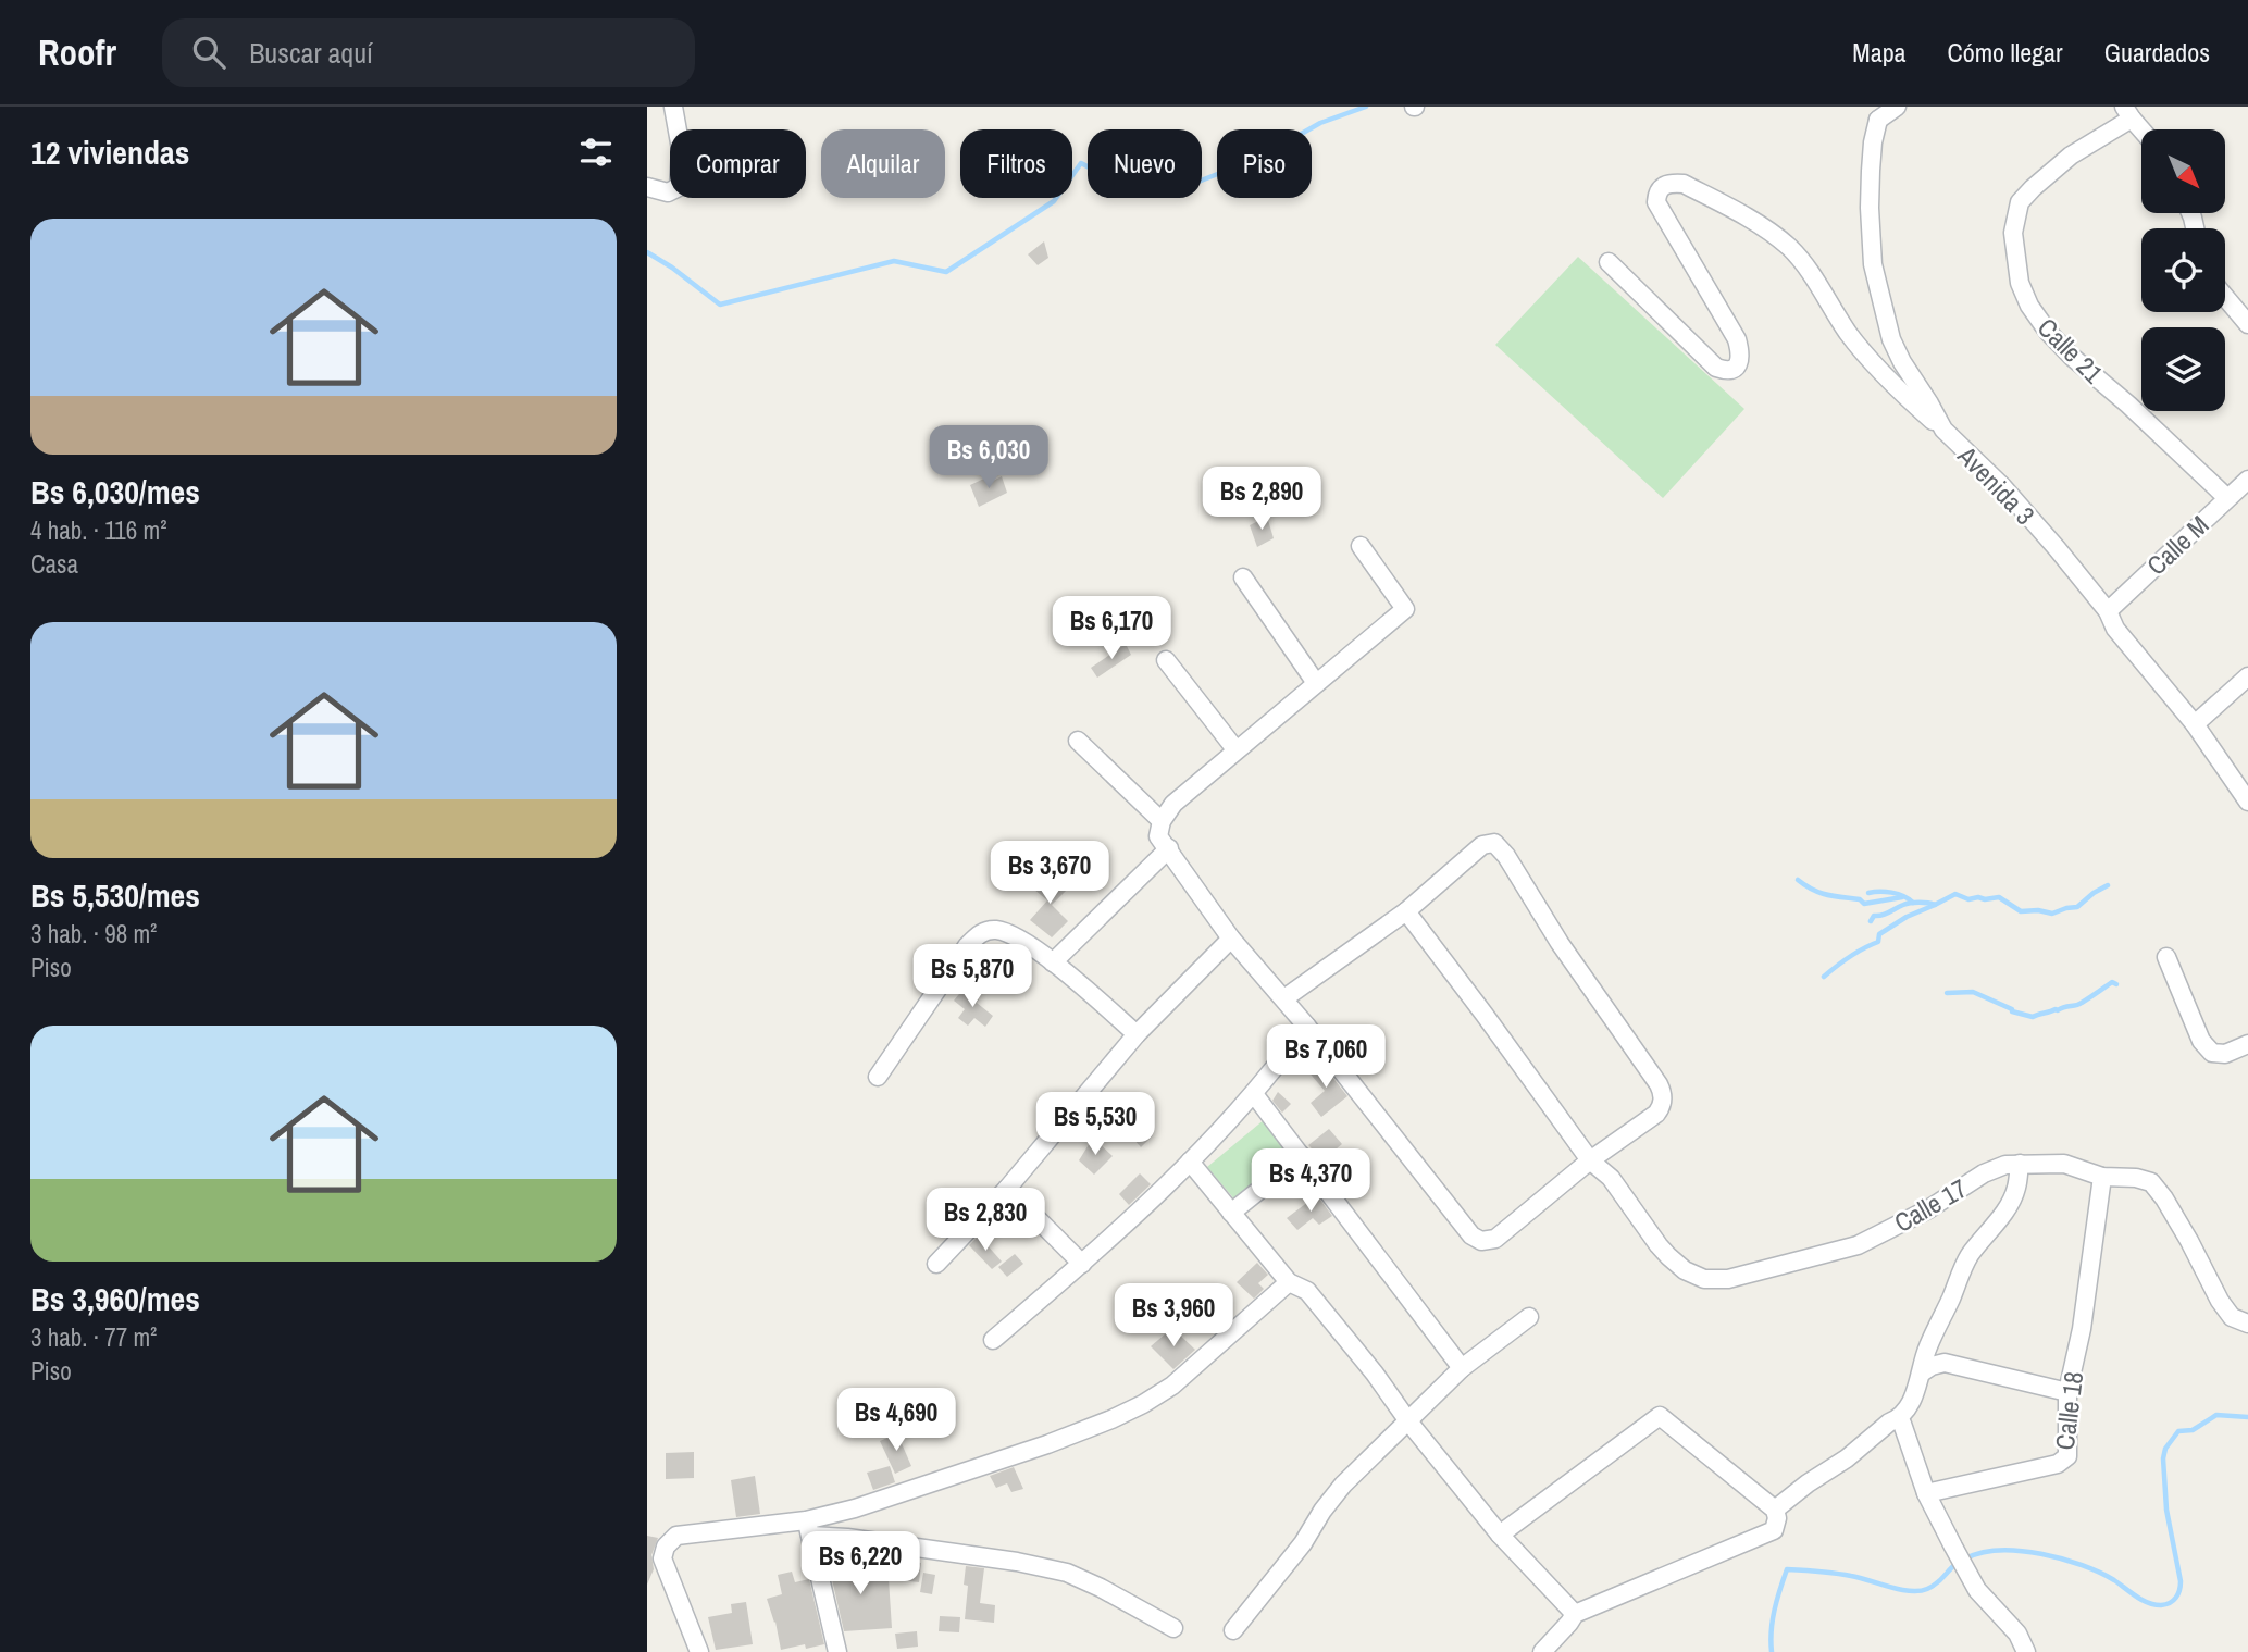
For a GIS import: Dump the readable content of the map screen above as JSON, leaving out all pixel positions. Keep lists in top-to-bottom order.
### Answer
{
  "streets": {
    "street": [
      "Calle 21",
      "Avenida 3",
      "Calle M",
      "Calle 17",
      "Calle 18"
    ]
  },
  "crossings": [
    ["Calle 21", "Calle M"],
    ["Avenida 3", "Calle M"],
    ["Calle 17", "Calle 18"]
  ],
  "north": "bottom right",
  "page": {
    "header": "Roofr",
    "search": "Buscar aquí",
    "nav": ["Mapa", "Cómo llegar", "Guardados"],
    "heading": "12 viviendas",
    "chip": [
      "Comprar",
      "Alquilar",
      "Filtros",
      "Nuevo",
      "Piso"
    ],
    "list": [
      {
        "name": "Bs 6,030/mes",
        "note": "4 hab. · 116 m² · Casa"
      },
      {
        "name": "Bs 5,530/mes",
        "note": "3 hab. · 98 m² · Piso"
      },
      {
        "name": "Bs 3,960/mes",
        "note": "3 hab. · 77 m² · Piso"
      }
    ],
    "price": [
      "Bs 6,030",
      "Bs 2,890",
      "Bs 6,170",
      "Bs 3,670",
      "Bs 5,870",
      "Bs 7,060",
      "Bs 5,530",
      "Bs 4,370",
      "Bs 2,830",
      "Bs 3,960",
      "Bs 4,690",
      "Bs 6,220"
    ]
  }
}
